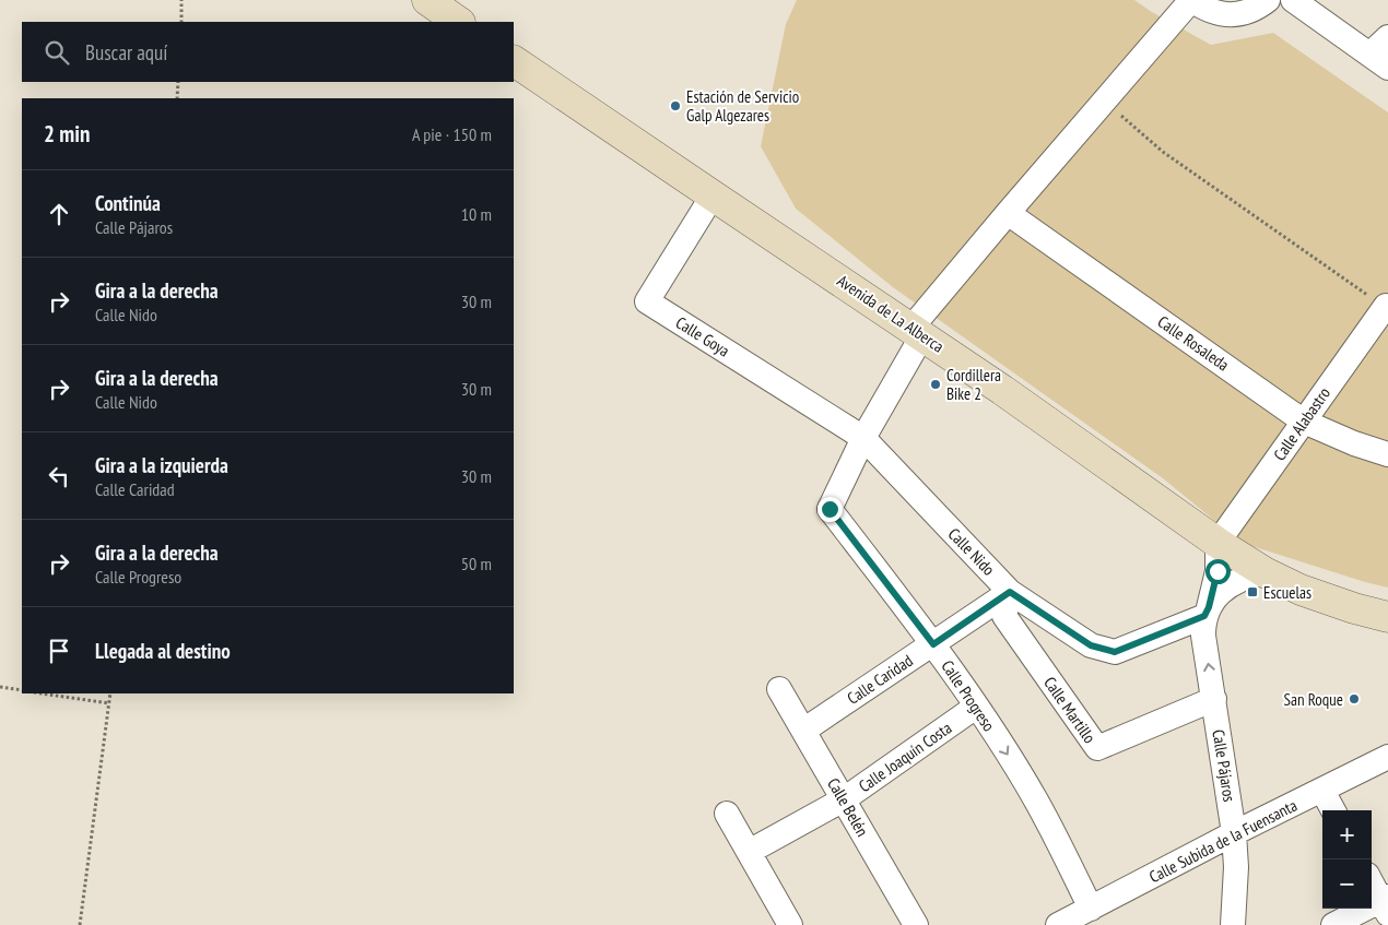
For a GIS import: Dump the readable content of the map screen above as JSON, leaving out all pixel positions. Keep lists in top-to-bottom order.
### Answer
{
  "streets": {
    "main road": ["Avenida de La Alberca"],
    "street": [
      "Calle Goya",
      "Calle Rosaleda",
      "Calle Alabastro",
      "Calle Nido",
      "Calle Caridad",
      "Calle Progreso",
      "Calle Martillo",
      "Calle Joaquín Costa",
      "Calle Pájaros",
      "Calle Belén",
      "Calle Subida de la Fuensanta"
    ]
  },
  "crossings": [
    ["Avenida de La Alberca", "Calle Goya"],
    ["Avenida de La Alberca", "Calle Alabastro"],
    ["Avenida de La Alberca", "Calle Pájaros"],
    ["Calle Goya", "Calle Nido"],
    ["Calle Goya", "Calle Progreso"],
    ["Calle Rosaleda", "Calle Alabastro"],
    ["Calle Alabastro", "Calle Pájaros"],
    ["Calle Nido", "Calle Caridad"],
    ["Calle Nido", "Calle Progreso"],
    ["Calle Nido", "Calle Martillo"],
    ["Calle Nido", "Calle Pájaros"],
    ["Calle Caridad", "Calle Progreso"],
    ["Calle Caridad", "Calle Martillo"],
    ["Calle Caridad", "Calle Belén"],
    ["Calle Progreso", "Calle Joaquín Costa"],
    ["Calle Progreso", "Calle Subida de la Fuensanta"],
    ["Calle Martillo", "Calle Pájaros"],
    ["Calle Joaquín Costa", "Calle Belén"],
    ["Calle Pájaros", "Calle Subida de la Fuensanta"]
  ],
  "one_way": ["Calle Progreso"],
  "places": {
    "other": ["Estación de Servicio Galp Algezares", "Cordillera Bike 2", "San Roque"],
    "transit": ["Escuelas"]
  },
  "page": {
    "search": "Buscar aquí",
    "heading": ["2 min", "A pie · 150 m"],
    "list": [
      ["Continúa", "Calle Pájaros", "10 m"],
      ["Gira a la derecha", "Calle Nido", "30 m"],
      ["Gira a la derecha", "Calle Nido", "30 m"],
      ["Gira a la izquierda", "Calle Caridad", "30 m"],
      ["Gira a la derecha", "Calle Progreso", "50 m"],
      "Llegada al destino"
    ],
    "map_buttons": ["+", "−"]
  }
}
